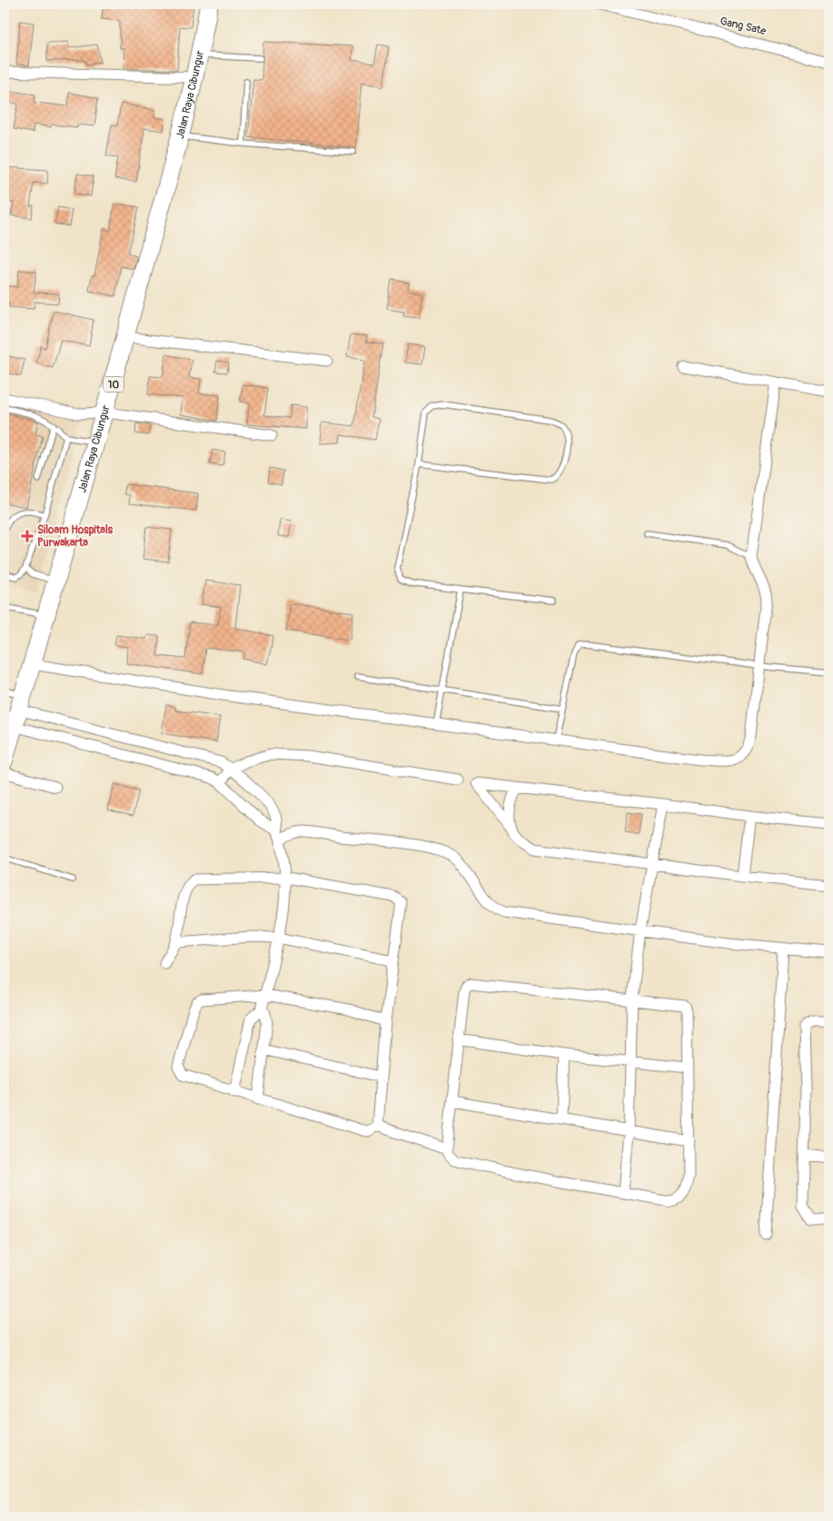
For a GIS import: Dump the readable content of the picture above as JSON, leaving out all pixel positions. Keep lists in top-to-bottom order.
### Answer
{
  "streets": {
    "highway": ["Jalan Raya Cibungur", "10"],
    "street": ["Gang Sate"]
  },
  "places": {
    "health": ["Siloam Hospitals Purwakarta"]
  }
}
